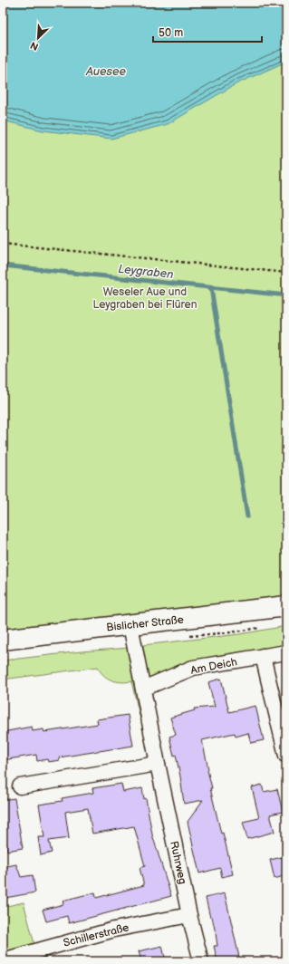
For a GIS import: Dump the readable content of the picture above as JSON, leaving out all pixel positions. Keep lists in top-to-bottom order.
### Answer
{
  "streets": {
    "street": [
      "Bislicher Straße",
      "Am Deich",
      "Ruhrweg",
      "Schillerstraße"
    ]
  },
  "crossings": [
    ["Bislicher Straße", "Ruhrweg"],
    ["Am Deich", "Ruhrweg"],
    ["Ruhrweg", "Schillerstraße"]
  ],
  "water": ["Auesee", "Leygraben"],
  "parks": ["Weseler Aue und Leygraben bei Flüren"],
  "scale_bar": "50 m",
  "north": "bottom left"
}
